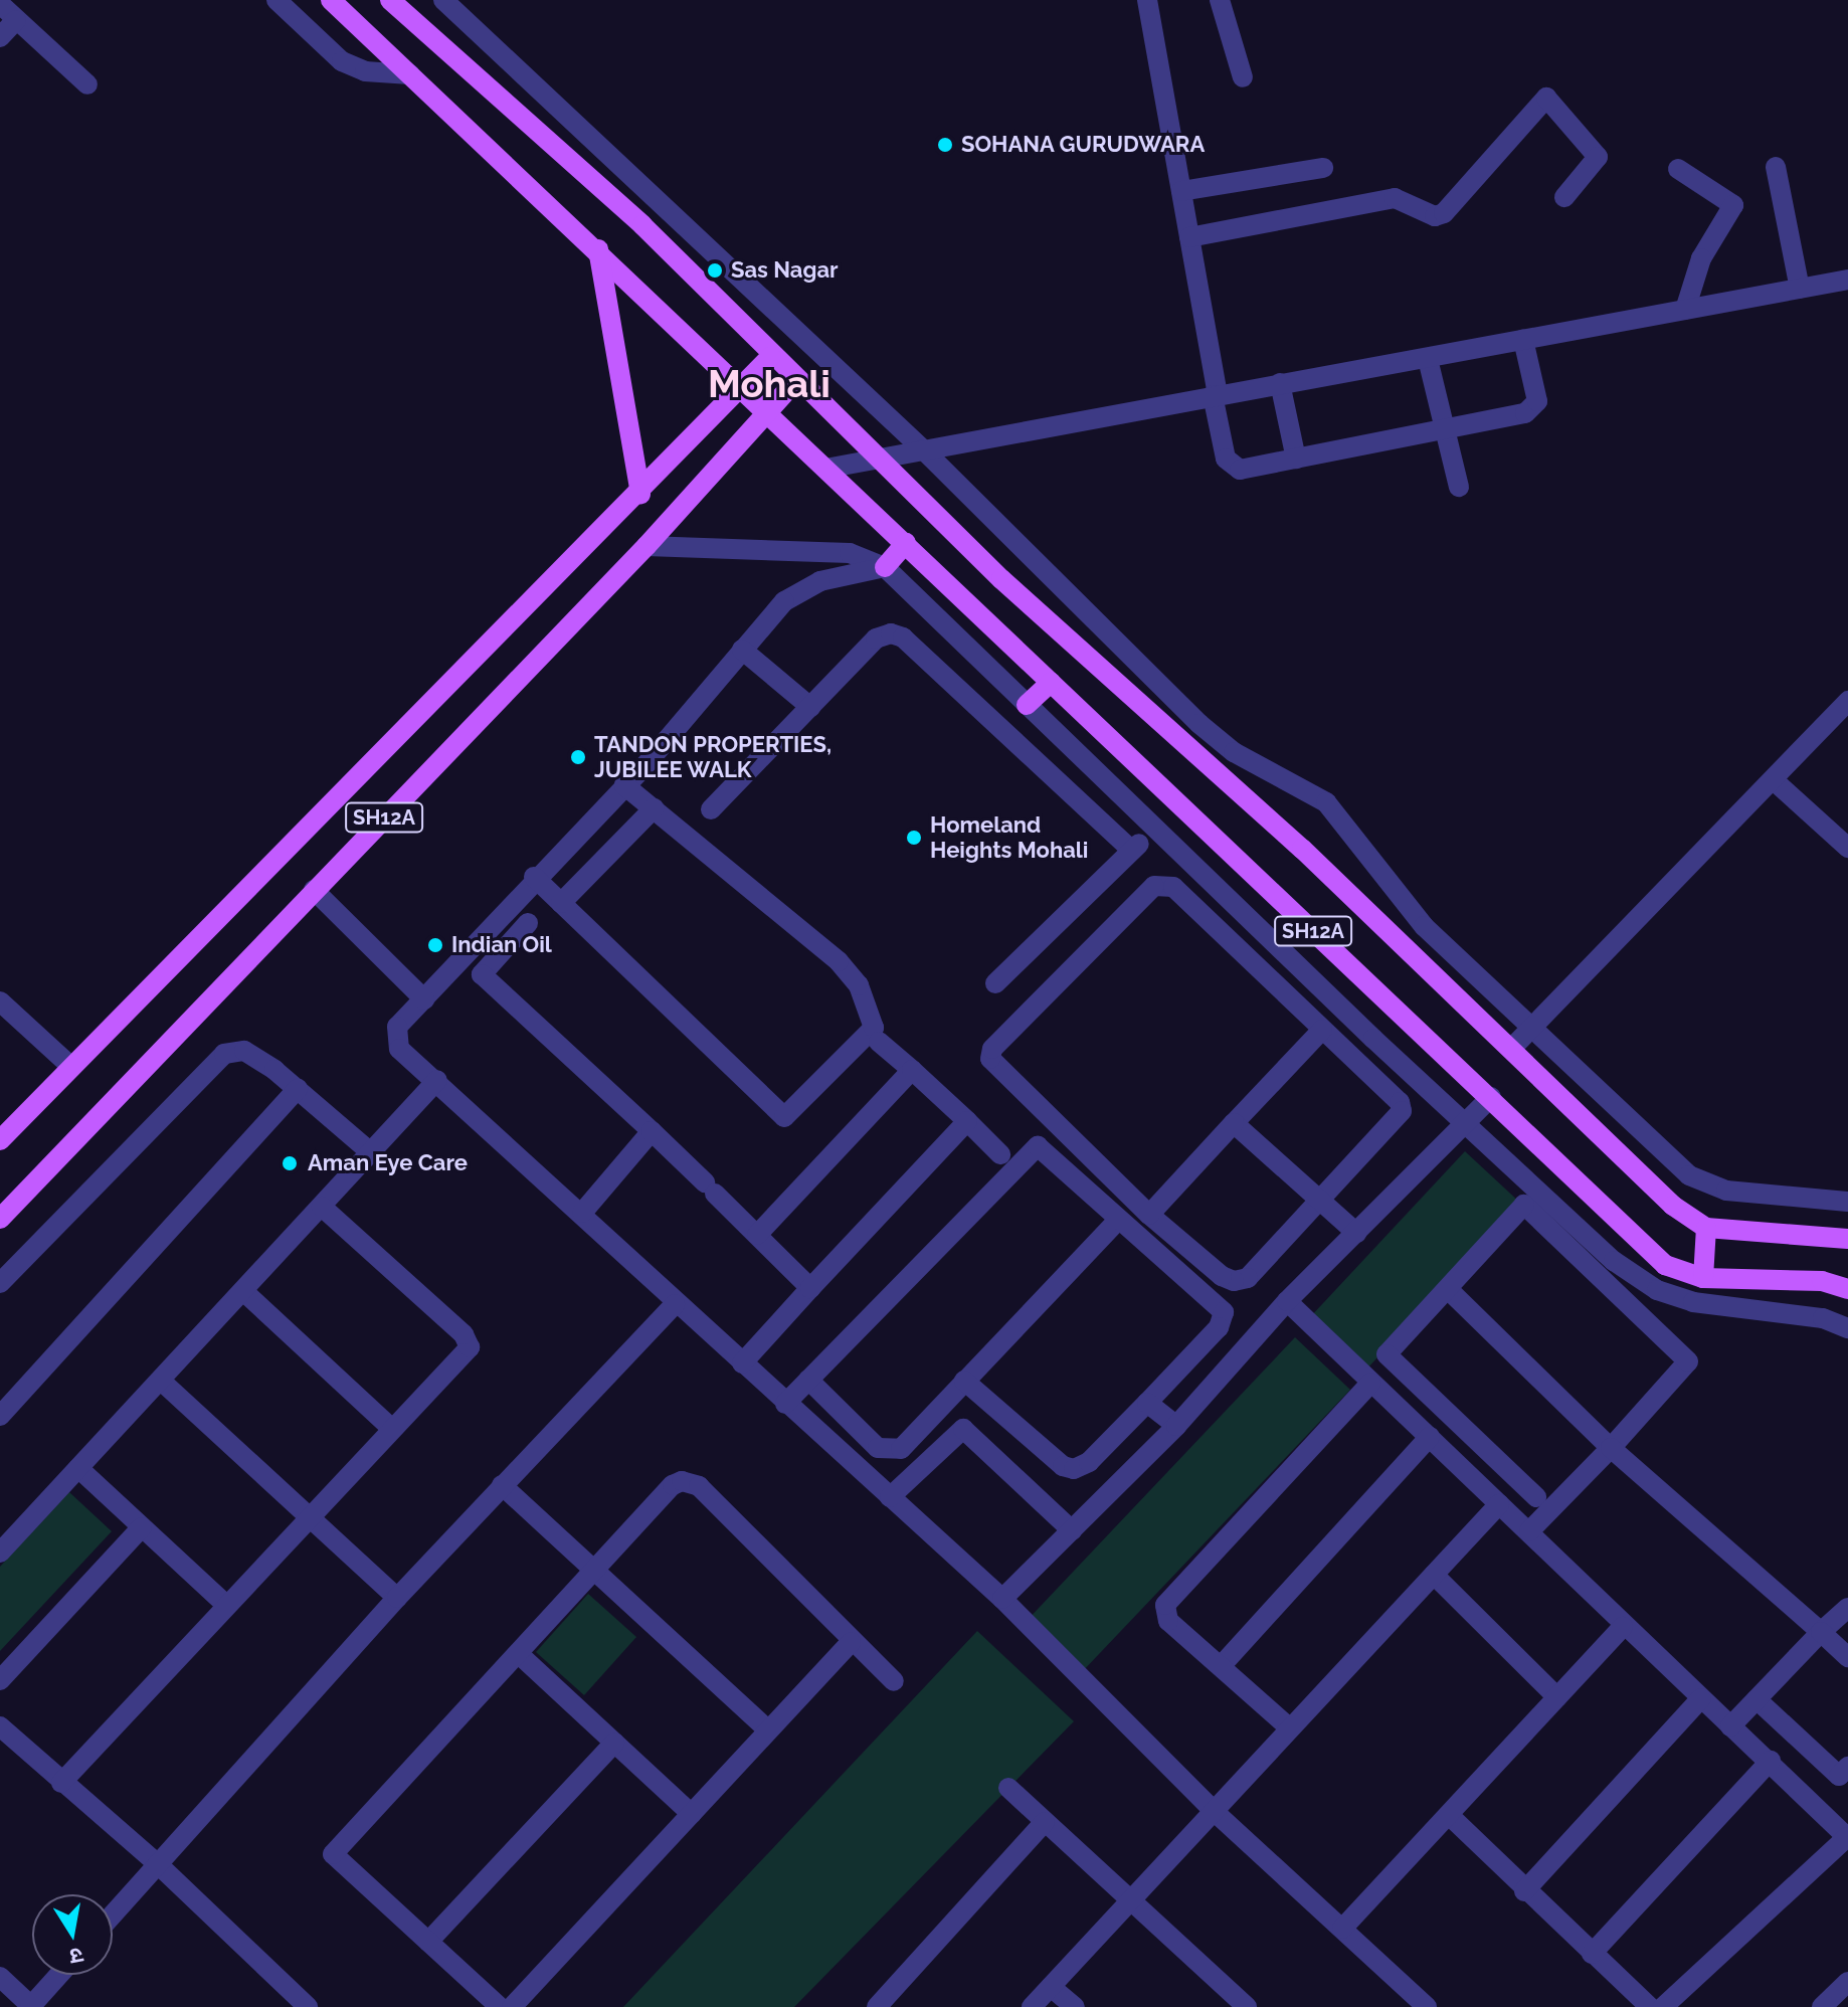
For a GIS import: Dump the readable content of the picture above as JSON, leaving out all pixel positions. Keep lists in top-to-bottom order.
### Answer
{
  "streets": {
    "main road": ["SH12A"]
  },
  "districts": ["Mohali"],
  "places": [
    "SOHANA GURUDWARA",
    "Sas Nagar",
    "TANDON PROPERTIES, JUBILEE WALK",
    "Homeland Heights Mohali",
    "Indian Oil",
    "Aman Eye Care"
  ],
  "north": "bottom"
}
